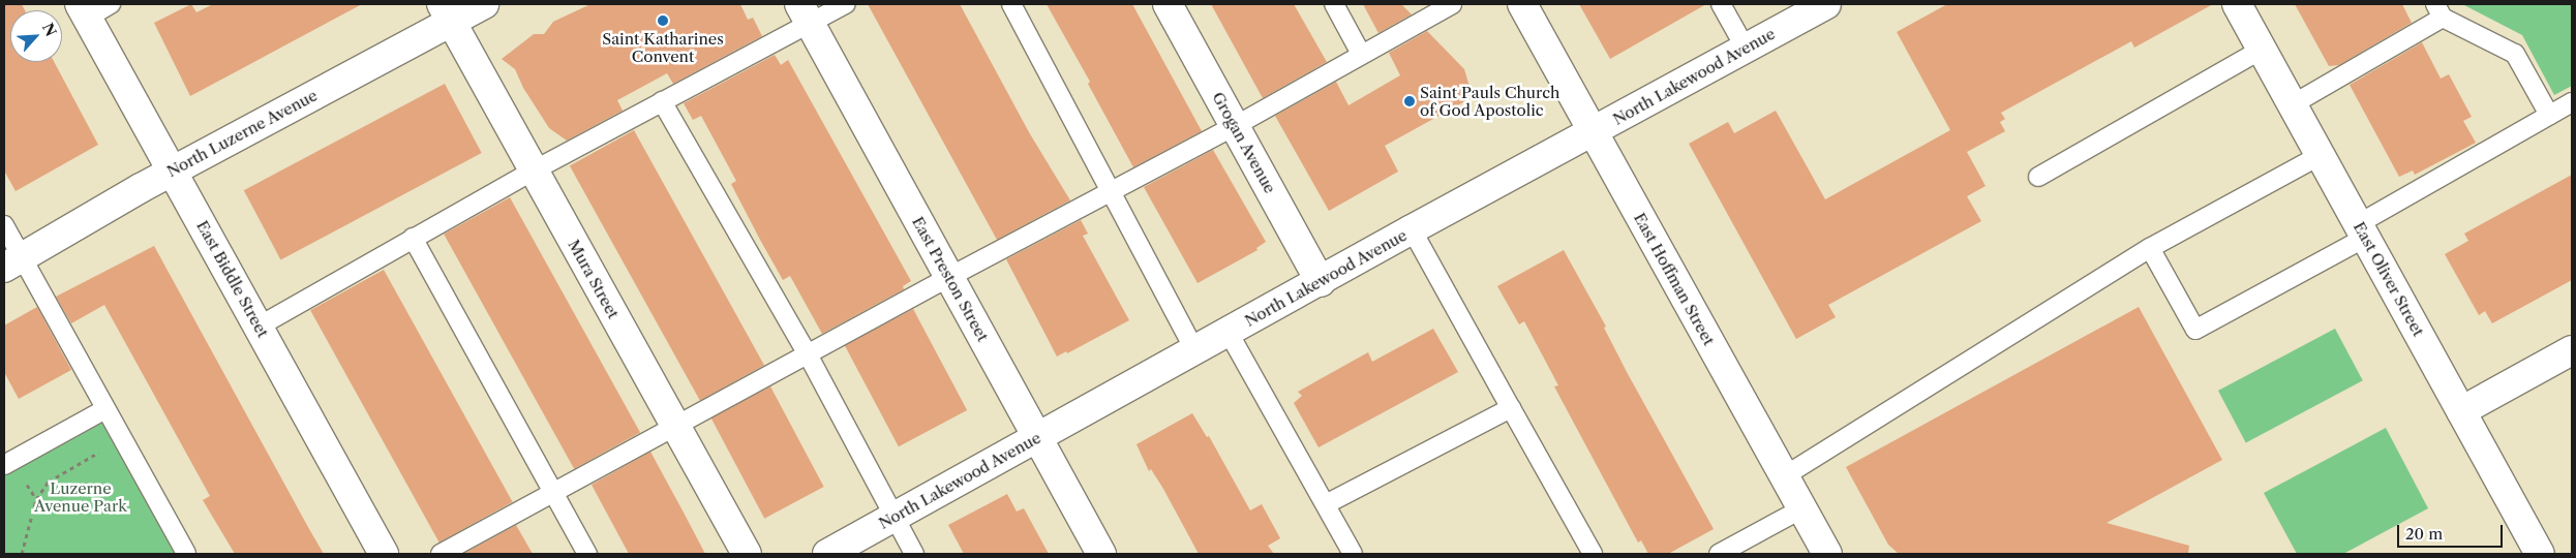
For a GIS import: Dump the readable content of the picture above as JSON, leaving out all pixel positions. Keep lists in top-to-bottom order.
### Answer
{
  "streets": {
    "street": [
      "North Lakewood Avenue",
      "North Luzerne Avenue",
      "Grogan Avenue",
      "East Biddle Street",
      "Mura Street",
      "East Preston Street",
      "East Hoffman Street",
      "East Oliver Street"
    ]
  },
  "crossings": [
    ["North Lakewood Avenue", "Grogan Avenue"],
    ["North Lakewood Avenue", "East Preston Street"],
    ["North Lakewood Avenue", "East Hoffman Street"],
    ["North Luzerne Avenue", "East Biddle Street"],
    ["North Luzerne Avenue", "Mura Street"]
  ],
  "parks": ["Luzerne Avenue Park"],
  "places": ["Saint Katharines Convent", "Saint Pauls Church of God Apostolic"],
  "scale_bar": "20 m",
  "north": "top right"
}
